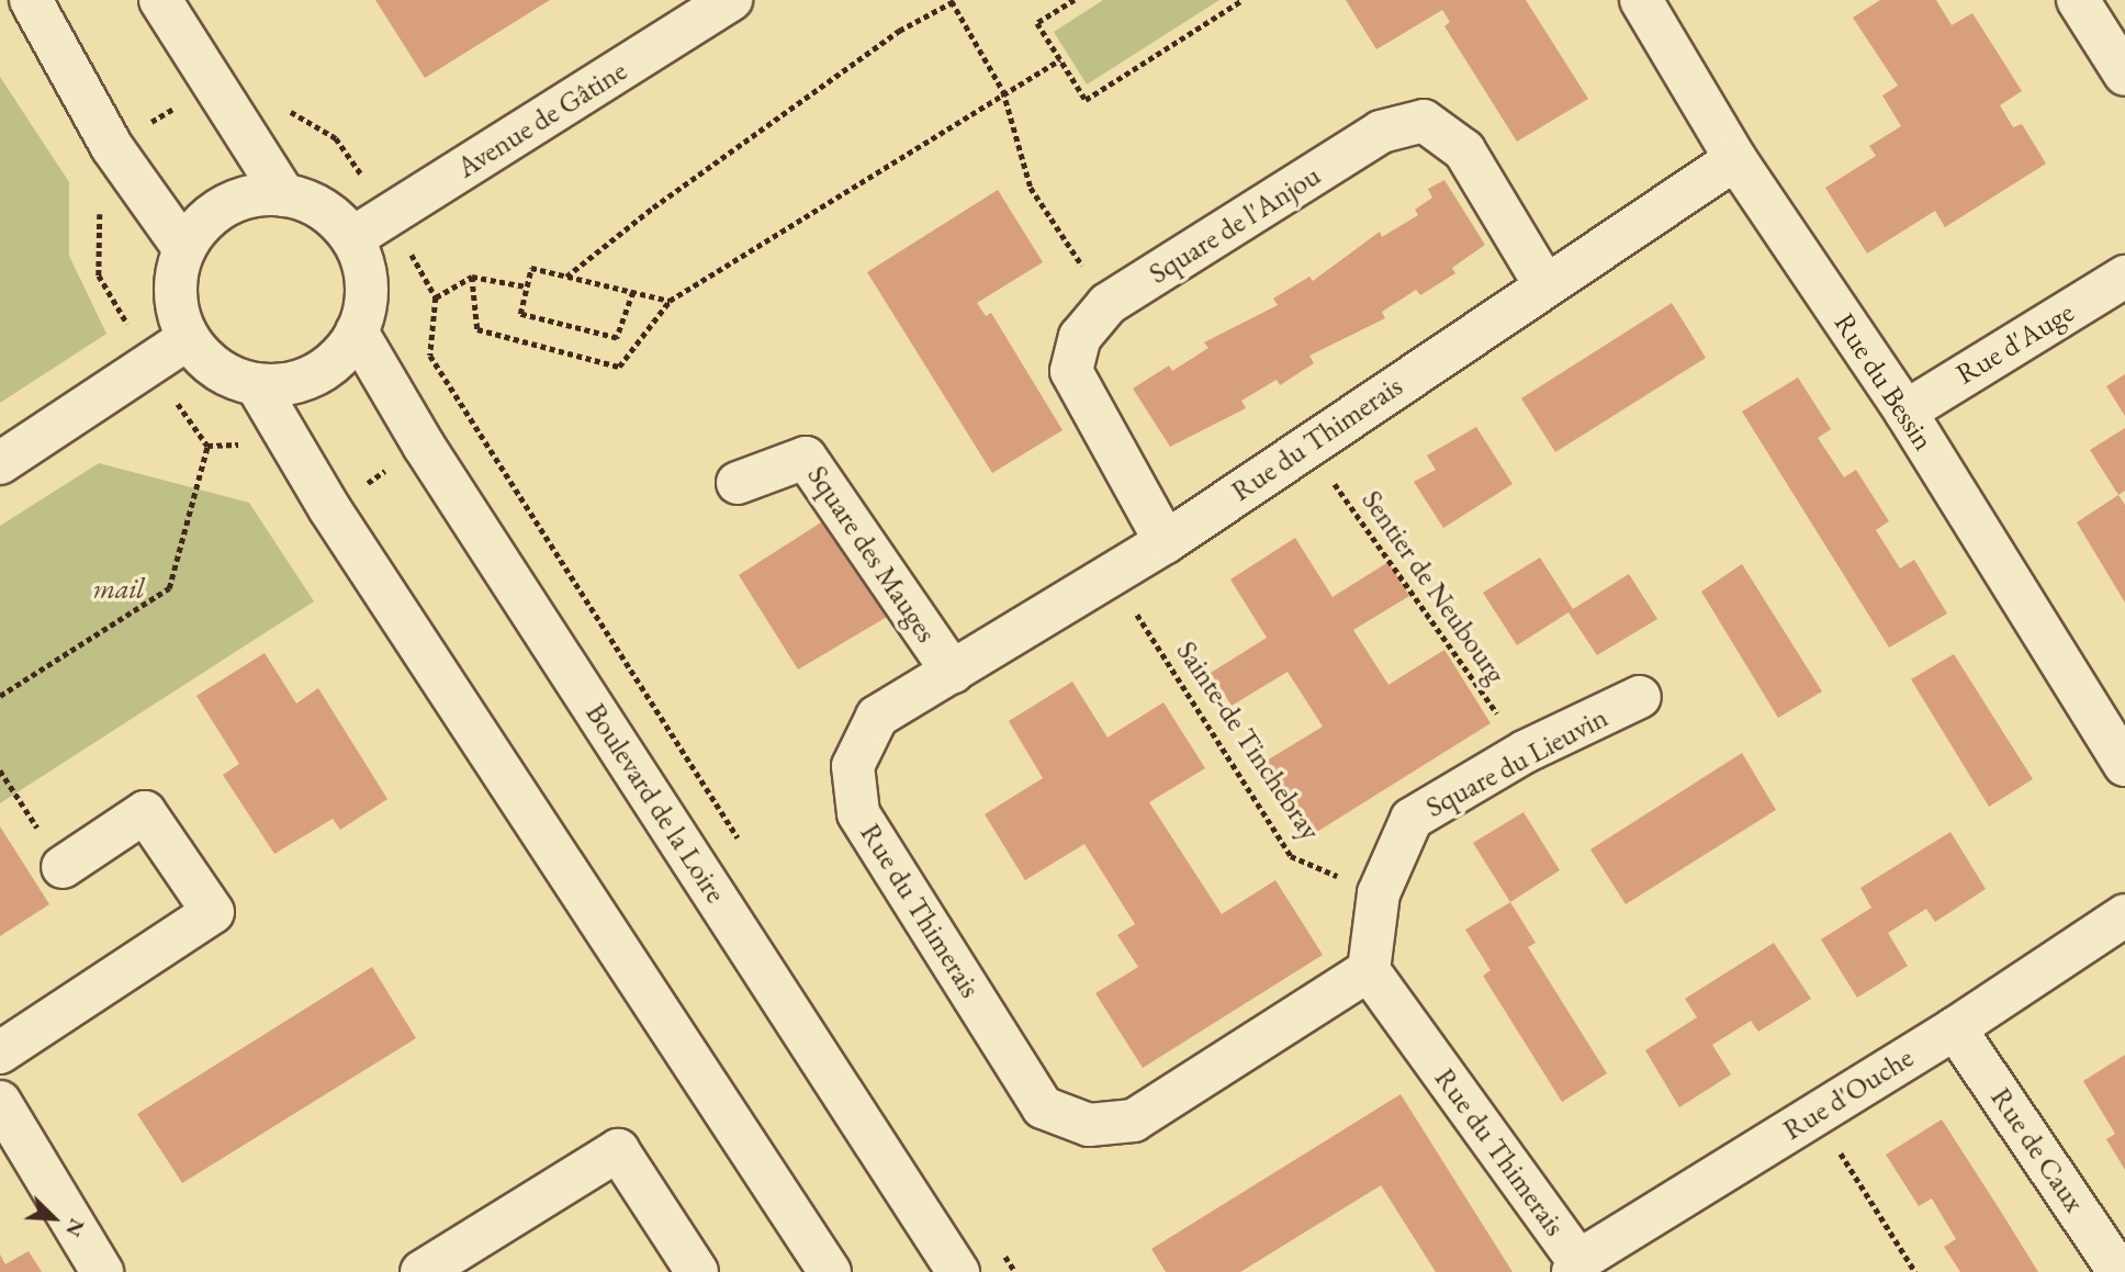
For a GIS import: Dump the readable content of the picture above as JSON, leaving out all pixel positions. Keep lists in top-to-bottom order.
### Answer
{
  "streets": {
    "street": [
      "Avenue de Gâtine",
      "Square de l'Anjou",
      "Rue d'Auge",
      "Rue du Bessin",
      "Rue du Thimerais",
      "Square des Mauges",
      "Square du Lieuvin",
      "Boulevard de la Loire",
      "Rue d'Ouche",
      "Rue de Caux"
    ],
    "path": ["Sentier de Neubourg", "Sainte-de Tinchebray"]
  },
  "crossings": [
    ["Avenue de Gâtine", "Boulevard de la Loire"],
    ["Square de l'Anjou", "Rue du Thimerais"],
    ["Rue d'Auge", "Rue du Bessin"],
    ["Rue du Bessin", "Rue du Thimerais"],
    ["Rue du Thimerais", "Square des Mauges"],
    ["Rue du Thimerais", "Sentier de Neubourg"],
    ["Rue du Thimerais", "Sainte-de Tinchebray"],
    ["Rue du Thimerais", "Square du Lieuvin"],
    ["Rue du Thimerais", "Rue d'Ouche"],
    ["Sentier de Neubourg", "Square du Lieuvin"],
    ["Sainte-de Tinchebray", "Square du Lieuvin"],
    ["Rue d'Ouche", "Rue de Caux"]
  ],
  "parks": ["mail"],
  "north": "bottom right"
}
